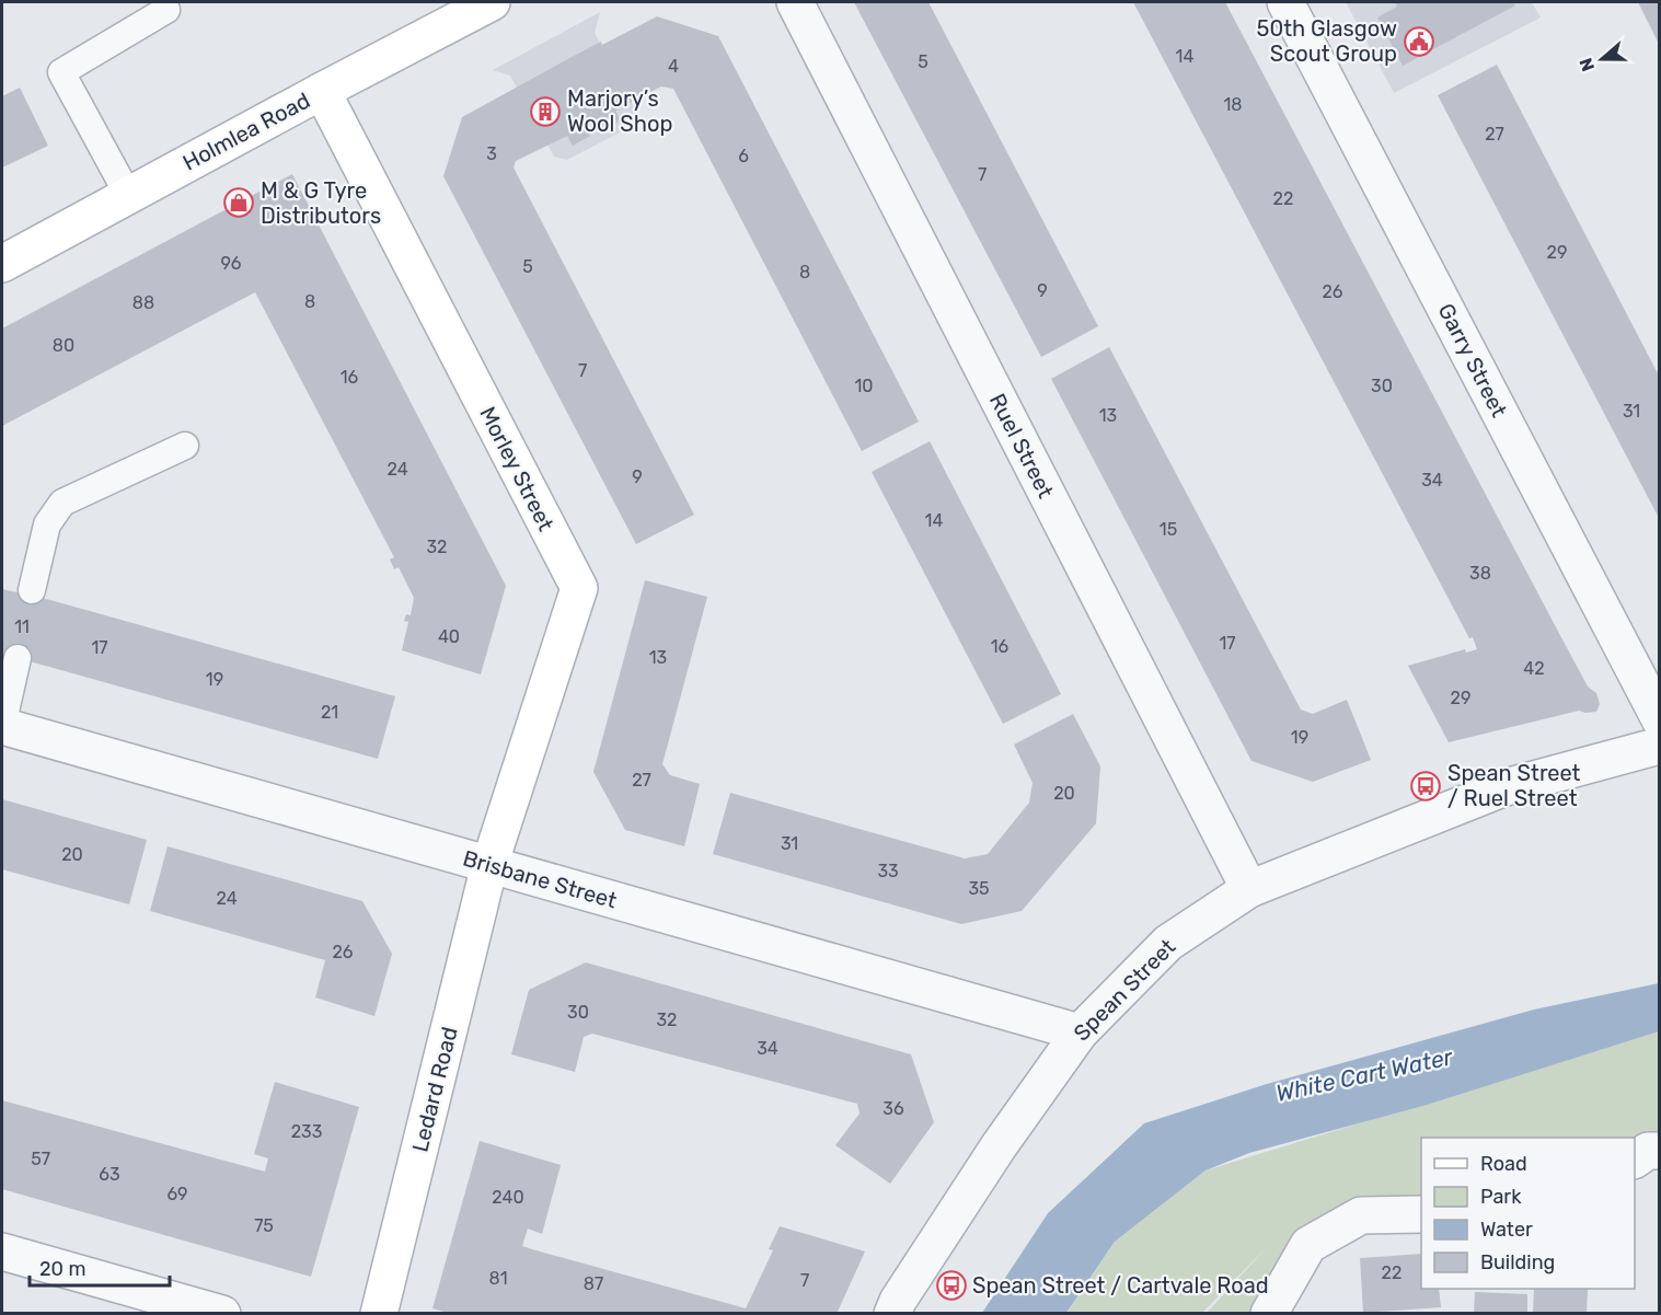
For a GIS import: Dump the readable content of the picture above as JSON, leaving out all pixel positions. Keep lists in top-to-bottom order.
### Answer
{
  "streets": {
    "street": [
      "Holmlea Road",
      "Garry Street",
      "Ruel Street",
      "Morley Street",
      "Brisbane Street",
      "Spean Street",
      "Ledard Road"
    ]
  },
  "crossings": [
    ["Holmlea Road", "Morley Street"],
    ["Ruel Street", "Spean Street"],
    ["Morley Street", "Brisbane Street"],
    ["Morley Street", "Ledard Road"],
    ["Brisbane Street", "Spean Street"],
    ["Brisbane Street", "Ledard Road"]
  ],
  "water": ["White Cart Water"],
  "places": {
    "public building": ["50th Glasgow Scout Group"],
    "building": ["Marjory’s Wool Shop"],
    "shop": ["M & G Tyre Distributors"],
    "bus stop": ["Spean Street / Ruel Street", "Spean Street / Cartvale Road"]
  },
  "house_numbers": [
    "14",
    "5",
    "4",
    "18",
    "27",
    "3",
    "6",
    "7",
    "22",
    "29",
    "96",
    "5",
    "8",
    "9",
    "26",
    "8",
    "88",
    "80",
    "7",
    "16",
    "10",
    "30",
    "31",
    "13",
    "24",
    "9",
    "34",
    "14",
    "15",
    "32",
    "38",
    "11",
    "40",
    "17",
    "16",
    "17",
    "13",
    "42",
    "19",
    "29",
    "21",
    "19",
    "27",
    "20",
    "31",
    "20",
    "33",
    "35",
    "24",
    "26",
    "30",
    "32",
    "34",
    "36",
    "233",
    "57",
    "63",
    "69",
    "240",
    "75",
    "22",
    "81",
    "7",
    "87"
  ],
  "legend": [
    "Road",
    "Park",
    "Water",
    "Building"
  ],
  "scale_bar": "20 m",
  "north": "left"
}
